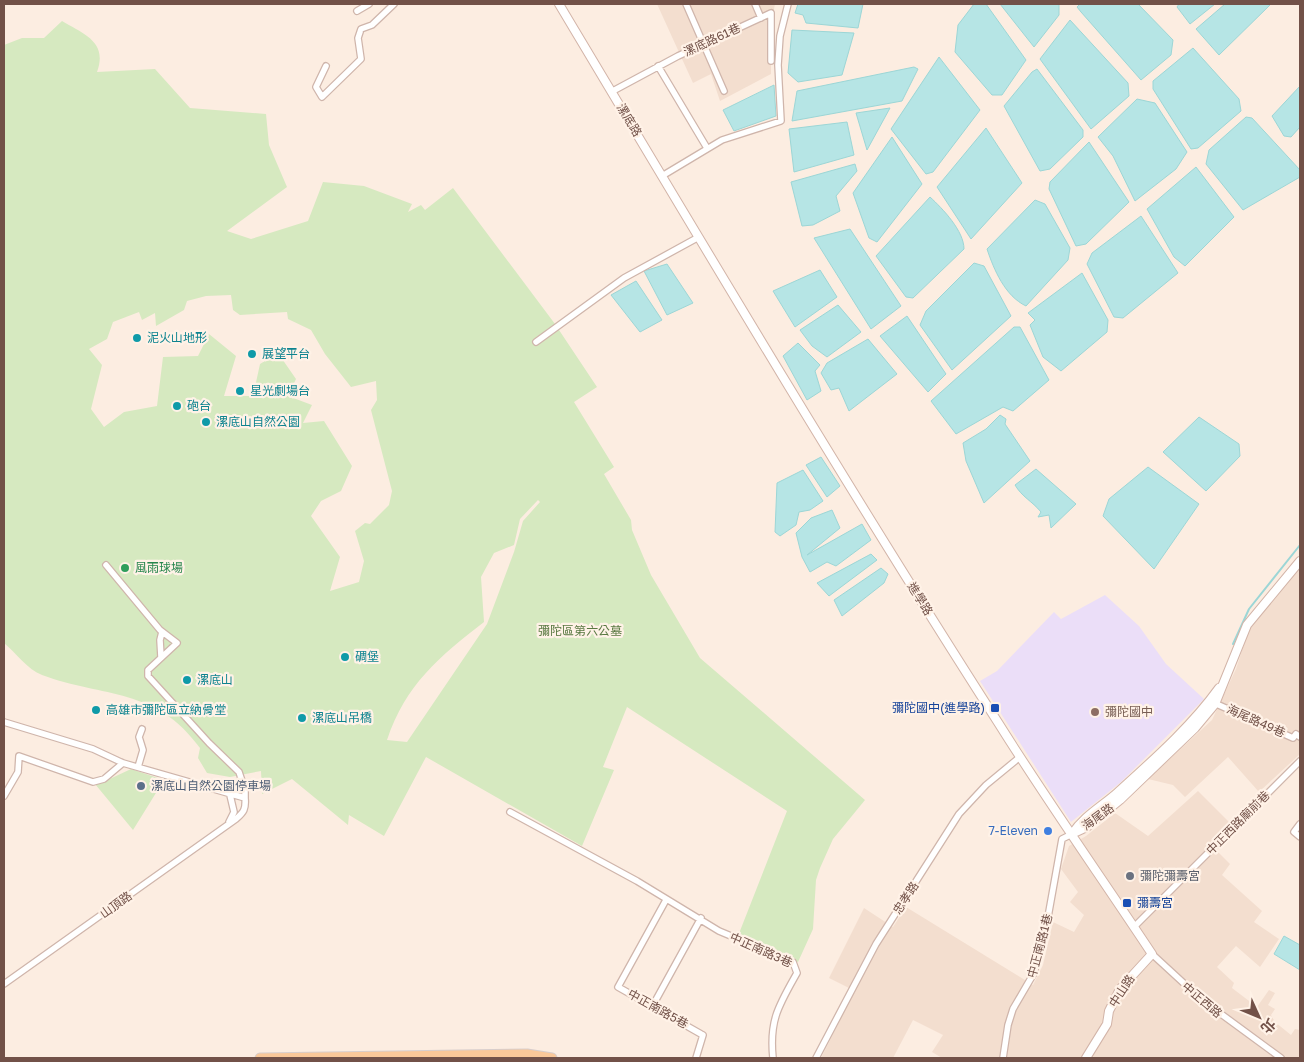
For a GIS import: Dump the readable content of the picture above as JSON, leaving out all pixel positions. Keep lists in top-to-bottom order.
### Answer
{
  "streets": {
    "street": [
      "漯底路61巷",
      "漯底路",
      "進學路",
      "海尾路49巷",
      "海尾路",
      "中正西路廟前巷",
      "忠孝路",
      "山頂路",
      "中正南路1巷",
      "中正南路3巷",
      "中山路",
      "中正西路",
      "中正南路5巷"
    ]
  },
  "crossings": [
    ["漯底路61巷", "漯底路"],
    ["漯底路", "進學路"],
    ["進學路", "海尾路"],
    ["進學路", "中正西路廟前巷"],
    ["進學路", "忠孝路"],
    ["進學路", "中正南路1巷"],
    ["進學路", "中山路"],
    ["進學路", "中正西路"],
    ["海尾路49巷", "海尾路"],
    ["海尾路", "中正南路1巷"],
    ["中正南路3巷", "中正南路5巷"],
    ["中山路", "中正西路"]
  ],
  "parks": ["彌陀區第六公墓"],
  "places": {
    "other": [
      "泥火山地形",
      "展望平台",
      "星光劇場台",
      "砲台",
      "漯底山自然公園",
      "風雨球場",
      "碉堡",
      "漯底山",
      "高雄市彌陀區立納骨堂",
      "彌陀國中",
      "漯底山吊橋",
      "漯底山自然公園停車場",
      "7-Eleven",
      "彌陀彌壽宮"
    ],
    "transit": ["彌陀國中(進學路)", "彌壽宮"]
  },
  "north": "bottom right"
}
